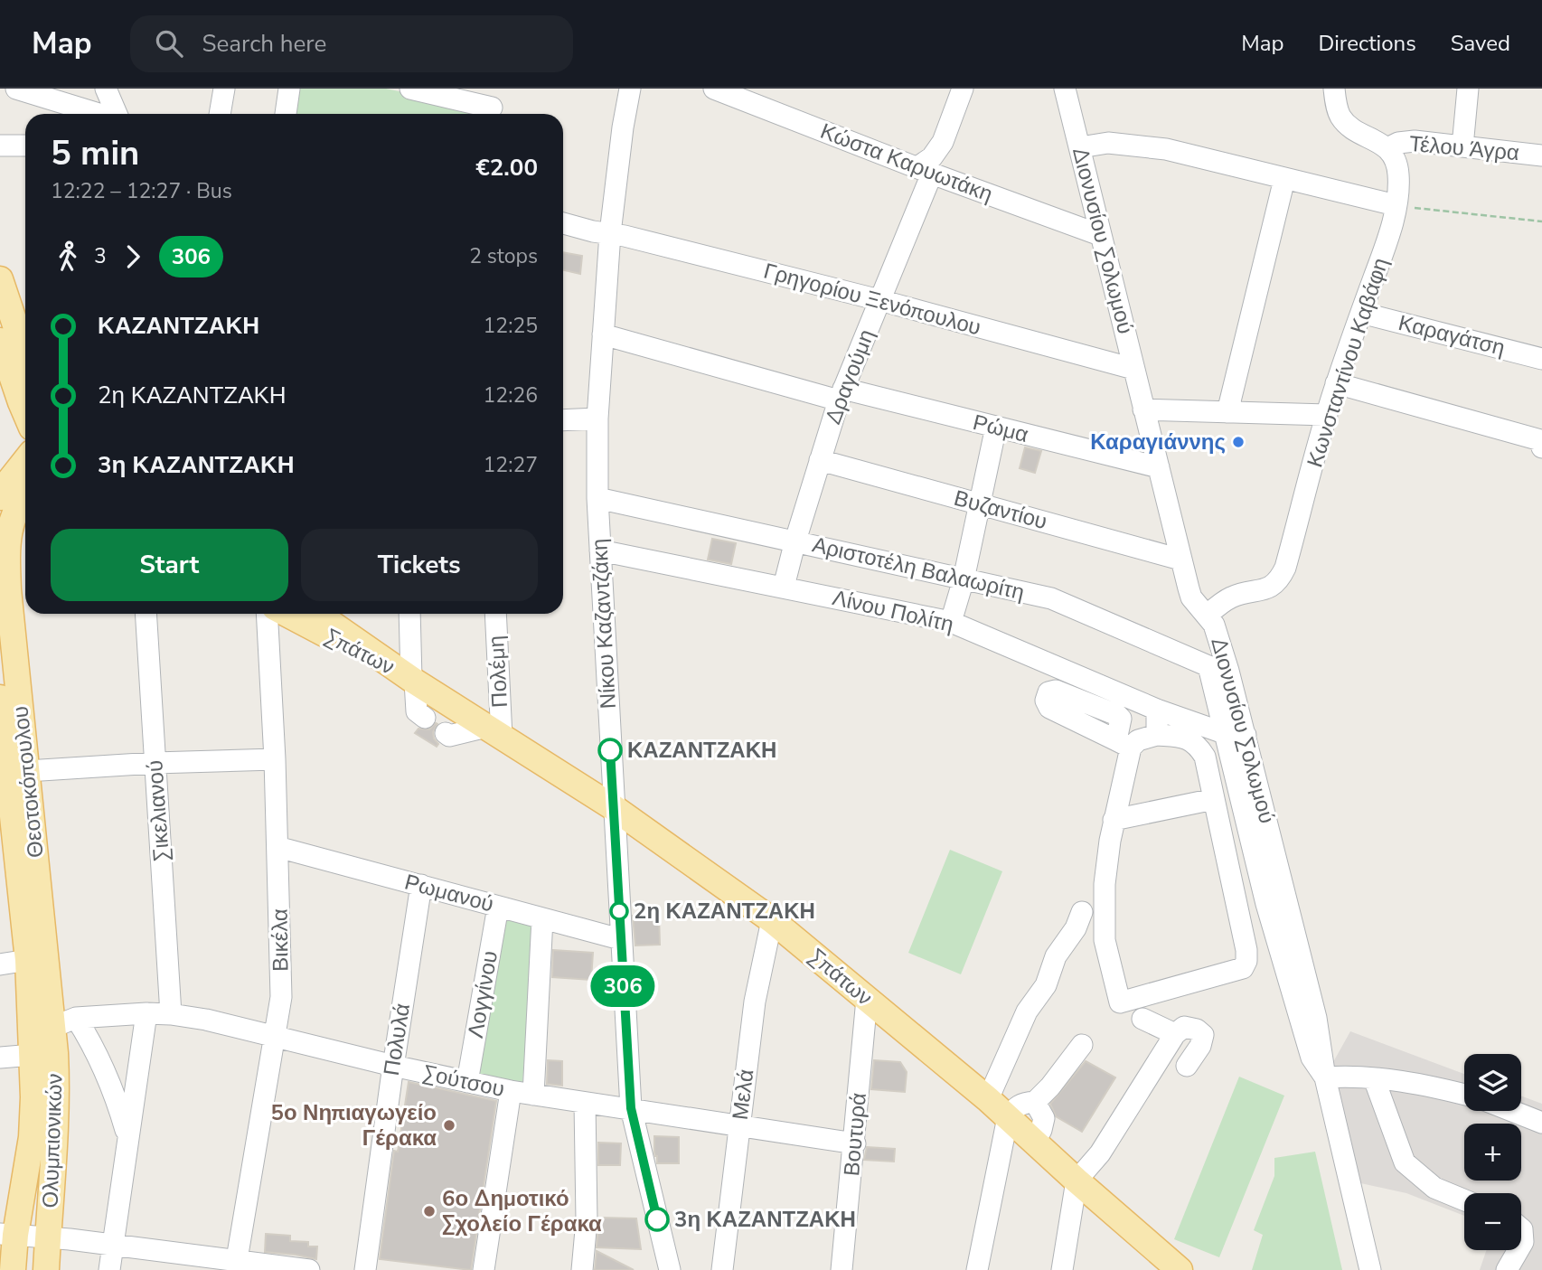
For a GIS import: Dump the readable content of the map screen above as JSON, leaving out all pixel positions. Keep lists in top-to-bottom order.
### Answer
{
  "streets": {
    "main road": ["Σπάτων", "Θεοτοκόπουλου", "Ολυμπιονικών"],
    "street": [
      "Τέλου Άγρα",
      "Κώστα Καρυωτάκη",
      "Διονυσίου Σολωμού",
      "Γρηγορίου Ξενόπουλου",
      "Καραγάτση",
      "Κωνσταντίνου Καβάφη",
      "Δραγούμη",
      "Ρώμα",
      "Βυζαντίου",
      "Αριστοτέλη Βαλαωρίτη",
      "Λίνου Πολίτη",
      "Νίκου Καζαντζάκη",
      "Πολέμη",
      "Σικελιανού",
      "Ρωμανού",
      "Βικέλα",
      "Λογγίνου",
      "Πολυλά",
      "Σούτσου",
      "Μελά",
      "Βουτυρά"
    ]
  },
  "crossings": [
    ["Τέλου Άγρα", "Κωνσταντίνου Καβάφη"],
    ["Κώστα Καρυωτάκη", "Διονυσίου Σολωμού"],
    ["Κώστα Καρυωτάκη", "Δραγούμη"],
    ["Διονυσίου Σολωμού", "Γρηγορίου Ξενόπουλου"],
    ["Διονυσίου Σολωμού", "Κωνσταντίνου Καβάφη"],
    ["Διονυσίου Σολωμού", "Ρώμα"],
    ["Διονυσίου Σολωμού", "Βυζαντίου"],
    ["Διονυσίου Σολωμού", "Αριστοτέλη Βαλαωρίτη"],
    ["Διονυσίου Σολωμού", "Λίνου Πολίτη"],
    ["Γρηγορίου Ξενόπουλου", "Δραγούμη"],
    ["Γρηγορίου Ξενόπουλου", "Νίκου Καζαντζάκη"],
    ["Καραγάτση", "Κωνσταντίνου Καβάφη"],
    ["Δραγούμη", "Ρώμα"],
    ["Δραγούμη", "Βυζαντίου"],
    ["Δραγούμη", "Αριστοτέλη Βαλαωρίτη"],
    ["Δραγούμη", "Λίνου Πολίτη"],
    ["Ρώμα", "Νίκου Καζαντζάκη"],
    ["Αριστοτέλη Βαλαωρίτη", "Νίκου Καζαντζάκη"],
    ["Λίνου Πολίτη", "Νίκου Καζαντζάκη"],
    ["Νίκου Καζαντζάκη", "Σπάτων"],
    ["Νίκου Καζαντζάκη", "Ρωμανού"],
    ["Νίκου Καζαντζάκη", "Σούτσου"],
    ["Σπάτων", "Πολέμη"],
    ["Σπάτων", "Μελά"],
    ["Σπάτων", "Βουτυρά"],
    ["Θεοτοκόπουλου", "Σούτσου"],
    ["Θεοτοκόπουλου", "Ολυμπιονικών"],
    ["Σικελιανού", "Σούτσου"],
    ["Ρωμανού", "Βικέλα"],
    ["Ρωμανού", "Λογγίνου"],
    ["Ρωμανού", "Πολυλά"],
    ["Βικέλα", "Σούτσου"],
    ["Λογγίνου", "Σούτσου"],
    ["Πολυλά", "Σούτσου"],
    ["Σούτσου", "Μελά"],
    ["Σούτσου", "Βουτυρά"],
    ["Σούτσου", "Ολυμπιονικών"]
  ],
  "places": [
    "Καραγιάννης",
    "ΚΑΖΑΝΤΖΑΚΗ",
    "2η ΚΑΖΑΝΤΖΑΚΗ",
    "5ο Νηπιαγωγείο Γέρακα",
    "6ο Δημοτικό Σχολείο Γέρακα",
    "3η ΚΑΖΑΝΤΖΑΚΗ"
  ],
  "lines": ["bus line 306"],
  "page": {
    "header": "Map",
    "search": "Search here",
    "nav": ["Map", "Directions", "Saved"],
    "on_map": "306",
    "heading": ["5 min", "12:22 – 12:27 · Bus", "€2.00"],
    "legs": ["3", "306", "2 stops"],
    "list": [
      {
        "name": "ΚΑΖΑΝΤΖΑΚΗ",
        "value": "12:25"
      },
      {
        "name": "2η ΚΑΖΑΝΤΖΑΚΗ",
        "value": "12:26"
      },
      {
        "name": "3η ΚΑΖΑΝΤΖΑΚΗ",
        "value": "12:27"
      }
    ],
    "buttons": ["Start", "Tickets"],
    "map_buttons": ["+", "−"]
  }
}
